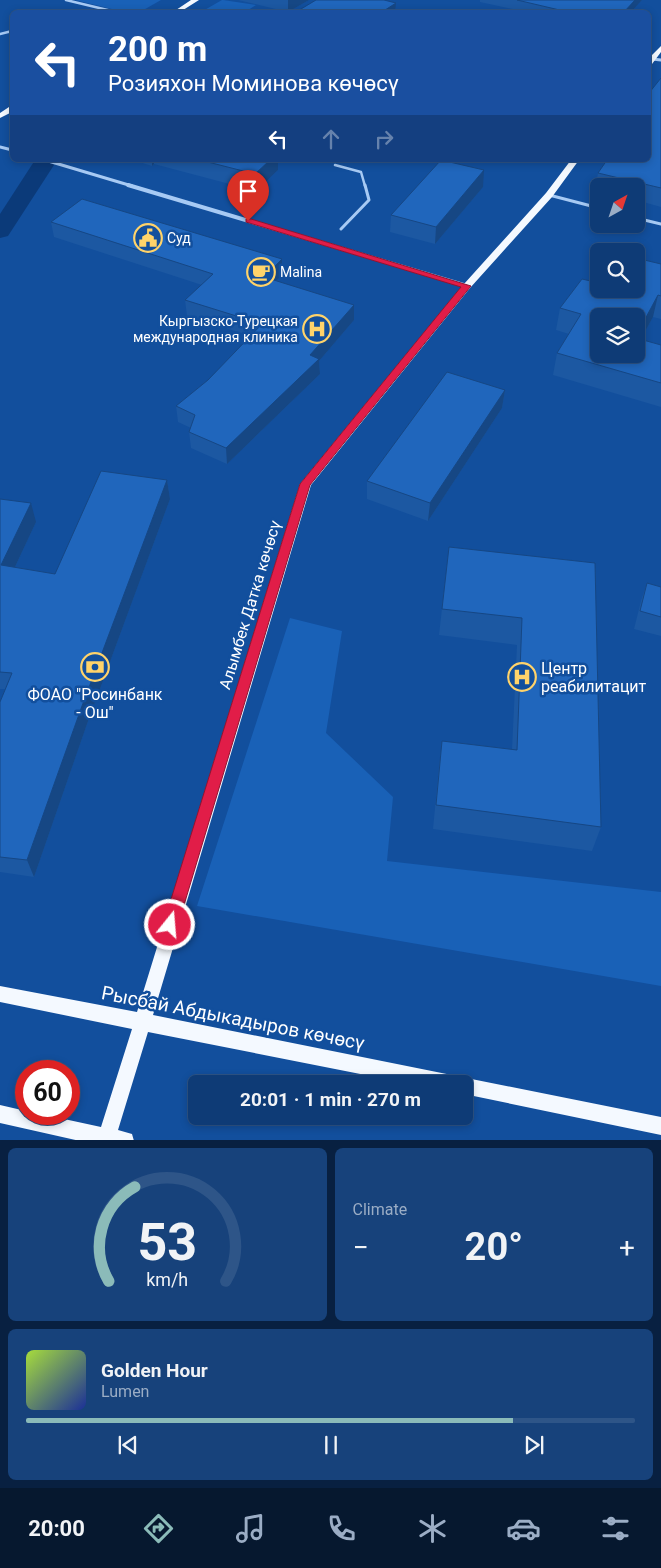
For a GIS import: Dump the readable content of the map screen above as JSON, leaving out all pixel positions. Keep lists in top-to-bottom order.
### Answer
{
  "streets": {
    "main road": ["Алымбек Датка көчөсү", "Рысбай Абдыкадыров көчөсү"]
  },
  "crossings": [
    ["Алымбек Датка көчөсү", "Рысбай Абдыкадыров көчөсү"]
  ],
  "places": {
    "public building": ["Суд"],
    "cafe": ["Malina"],
    "hospital": ["Кыргызско-Турецкая международная клиника", "Центр реабилитацит"],
    "bank": ["ФОАО \"Росинбанк - Ош\""]
  },
  "north": "top right",
  "page": {
    "turn": ["200 m", "Розияхон Моминова көчөсү"],
    "limit": "60",
    "trip": "20:01 · 1 min · 270 m",
    "tile": "Climate",
    "heat": ["−", "20°", "+"],
    "song": ["Golden Hour", "Lumen"],
    "tabs": "20:00",
    "gauge": ["53", "km/h"]
  }
}
